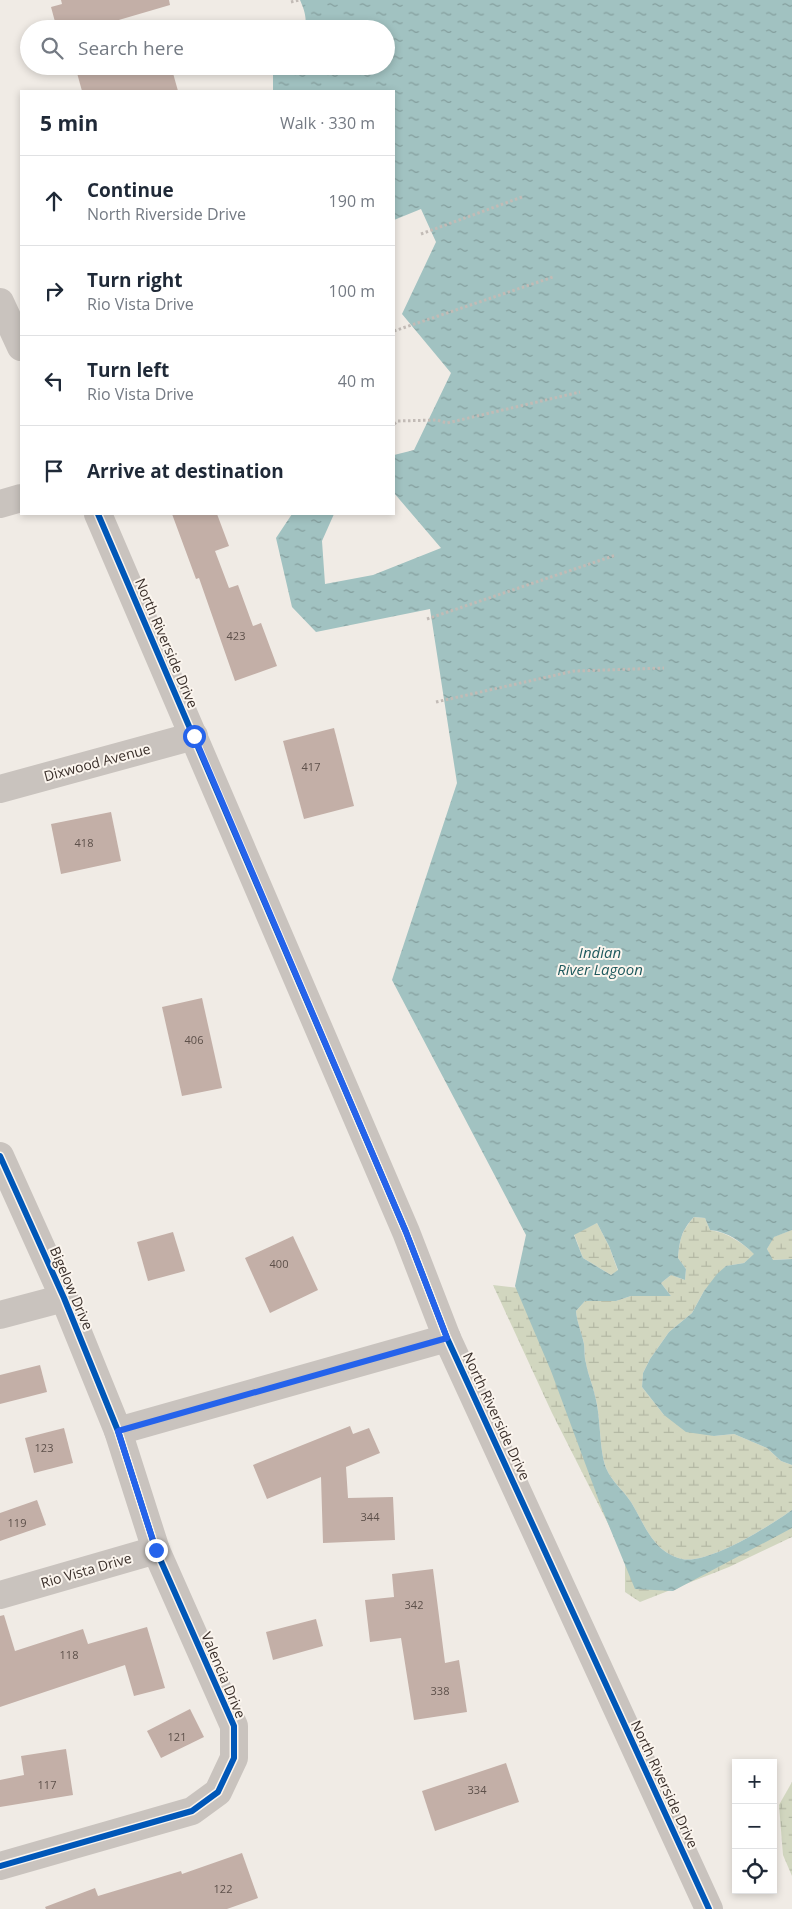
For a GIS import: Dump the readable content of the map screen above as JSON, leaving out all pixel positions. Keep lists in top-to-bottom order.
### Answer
{
  "streets": {
    "street": [
      "North Riverside Drive",
      "Dixwood Avenue",
      "Bigelow Drive",
      "Rio Vista Drive",
      "Valencia Drive"
    ]
  },
  "crossings": [
    ["North Riverside Drive", "Dixwood Avenue"],
    ["Rio Vista Drive", "Valencia Drive"]
  ],
  "water": ["Indian River Lagoon"],
  "house_numbers": [
    "423",
    "417",
    "418",
    "406",
    "400",
    "123",
    "344",
    "119",
    "342",
    "118",
    "338",
    "121",
    "117",
    "334",
    "122"
  ],
  "page": {
    "search": "Search here",
    "heading": ["5 min", "Walk · 330 m"],
    "list": [
      ["Continue", "North Riverside Drive", "190 m"],
      ["Turn right", "Rio Vista Drive", "100 m"],
      ["Turn left", "Rio Vista Drive", "40 m"],
      "Arrive at destination"
    ],
    "map_buttons": ["+", "−"]
  }
}
